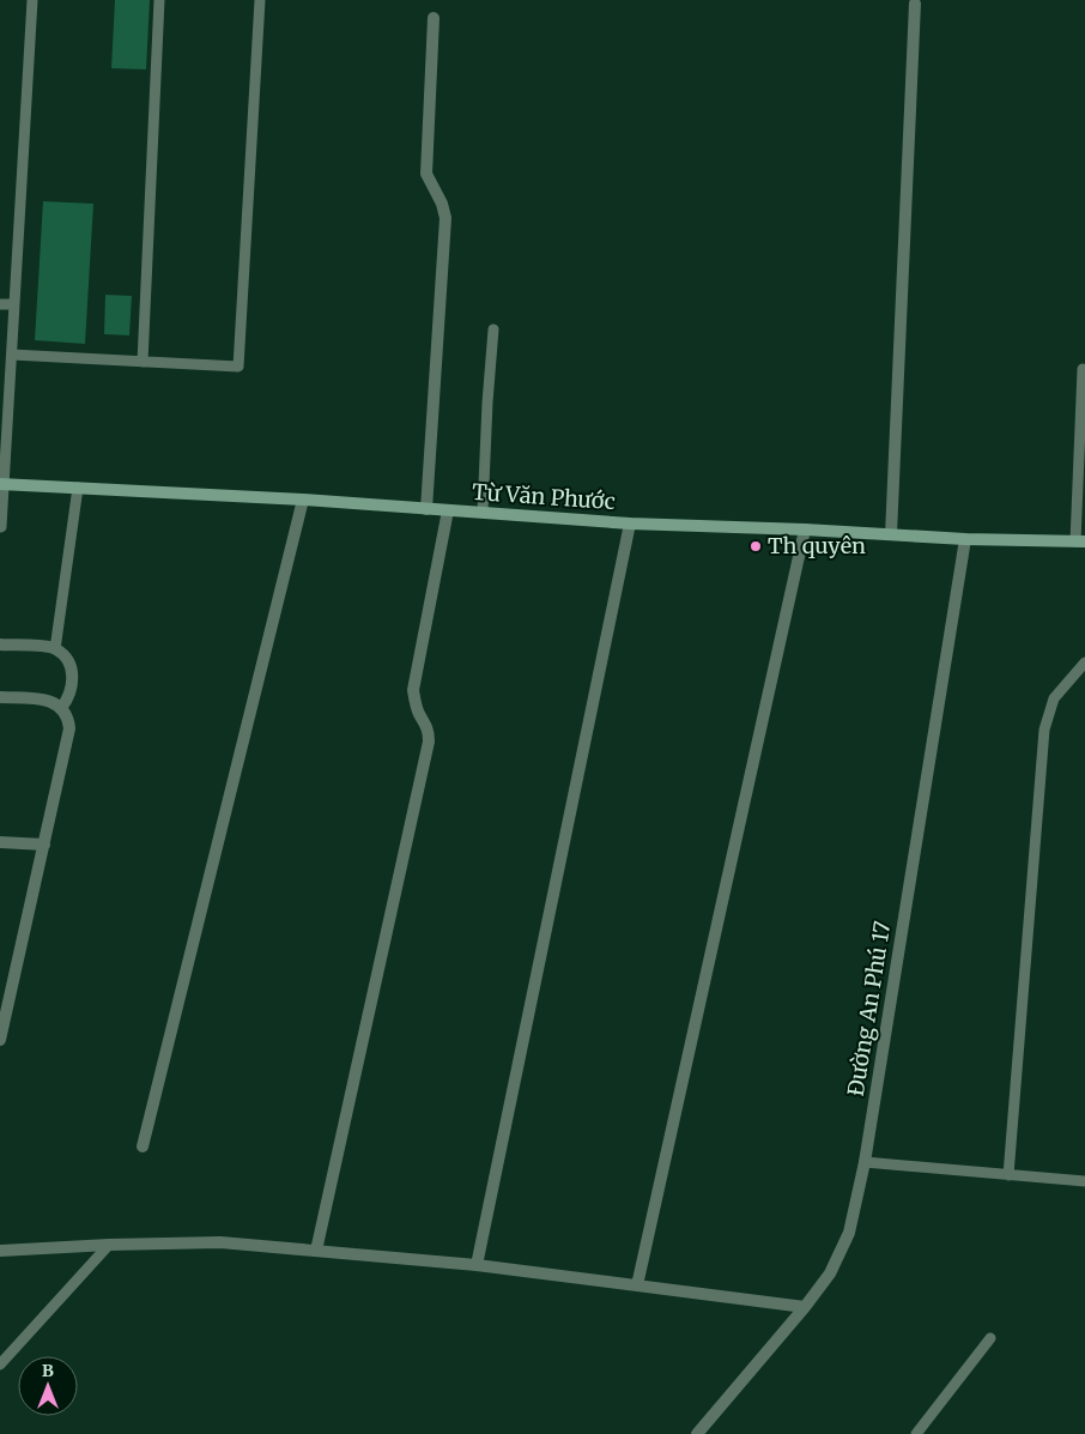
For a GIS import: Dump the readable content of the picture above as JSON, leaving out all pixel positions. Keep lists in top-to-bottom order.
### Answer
{
  "streets": {
    "street": ["Từ Văn Phước", "Đường An Phú 17"]
  },
  "crossings": [
    ["Từ Văn Phước", "Đường An Phú 17"]
  ],
  "places": ["Th quyên"],
  "north": "top"
}
